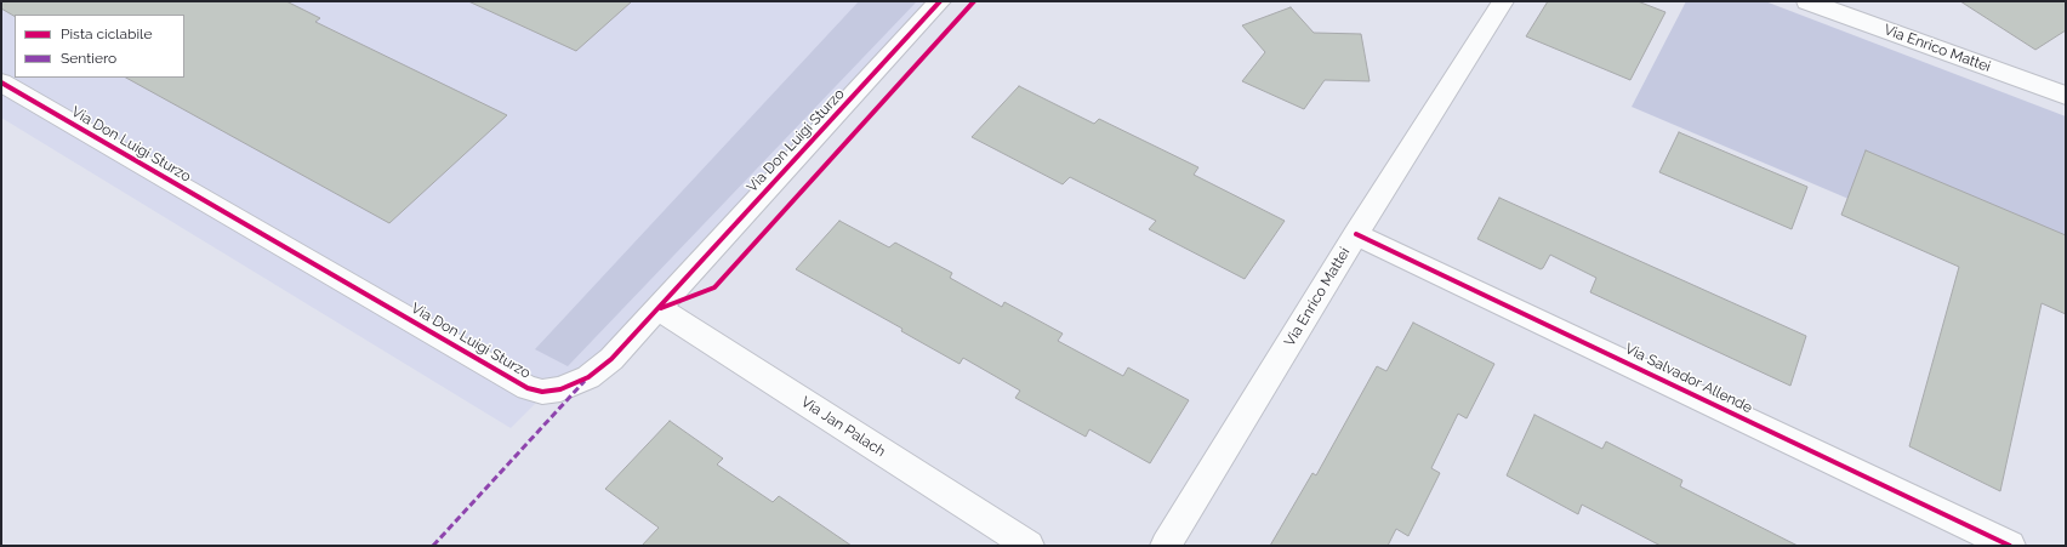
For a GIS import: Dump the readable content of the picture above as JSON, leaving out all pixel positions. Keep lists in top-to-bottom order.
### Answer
{
  "streets": {
    "street": [
      "Via Enrico Mattei",
      "Via Don Luigi Sturzo",
      "Via Salvador Allende",
      "Via Jan Palach"
    ]
  },
  "crossings": [
    ["Via Enrico Mattei", "Via Salvador Allende"],
    ["Via Don Luigi Sturzo", "Via Jan Palach"]
  ],
  "legend": ["Pista ciclabile", "Sentiero"]
}
